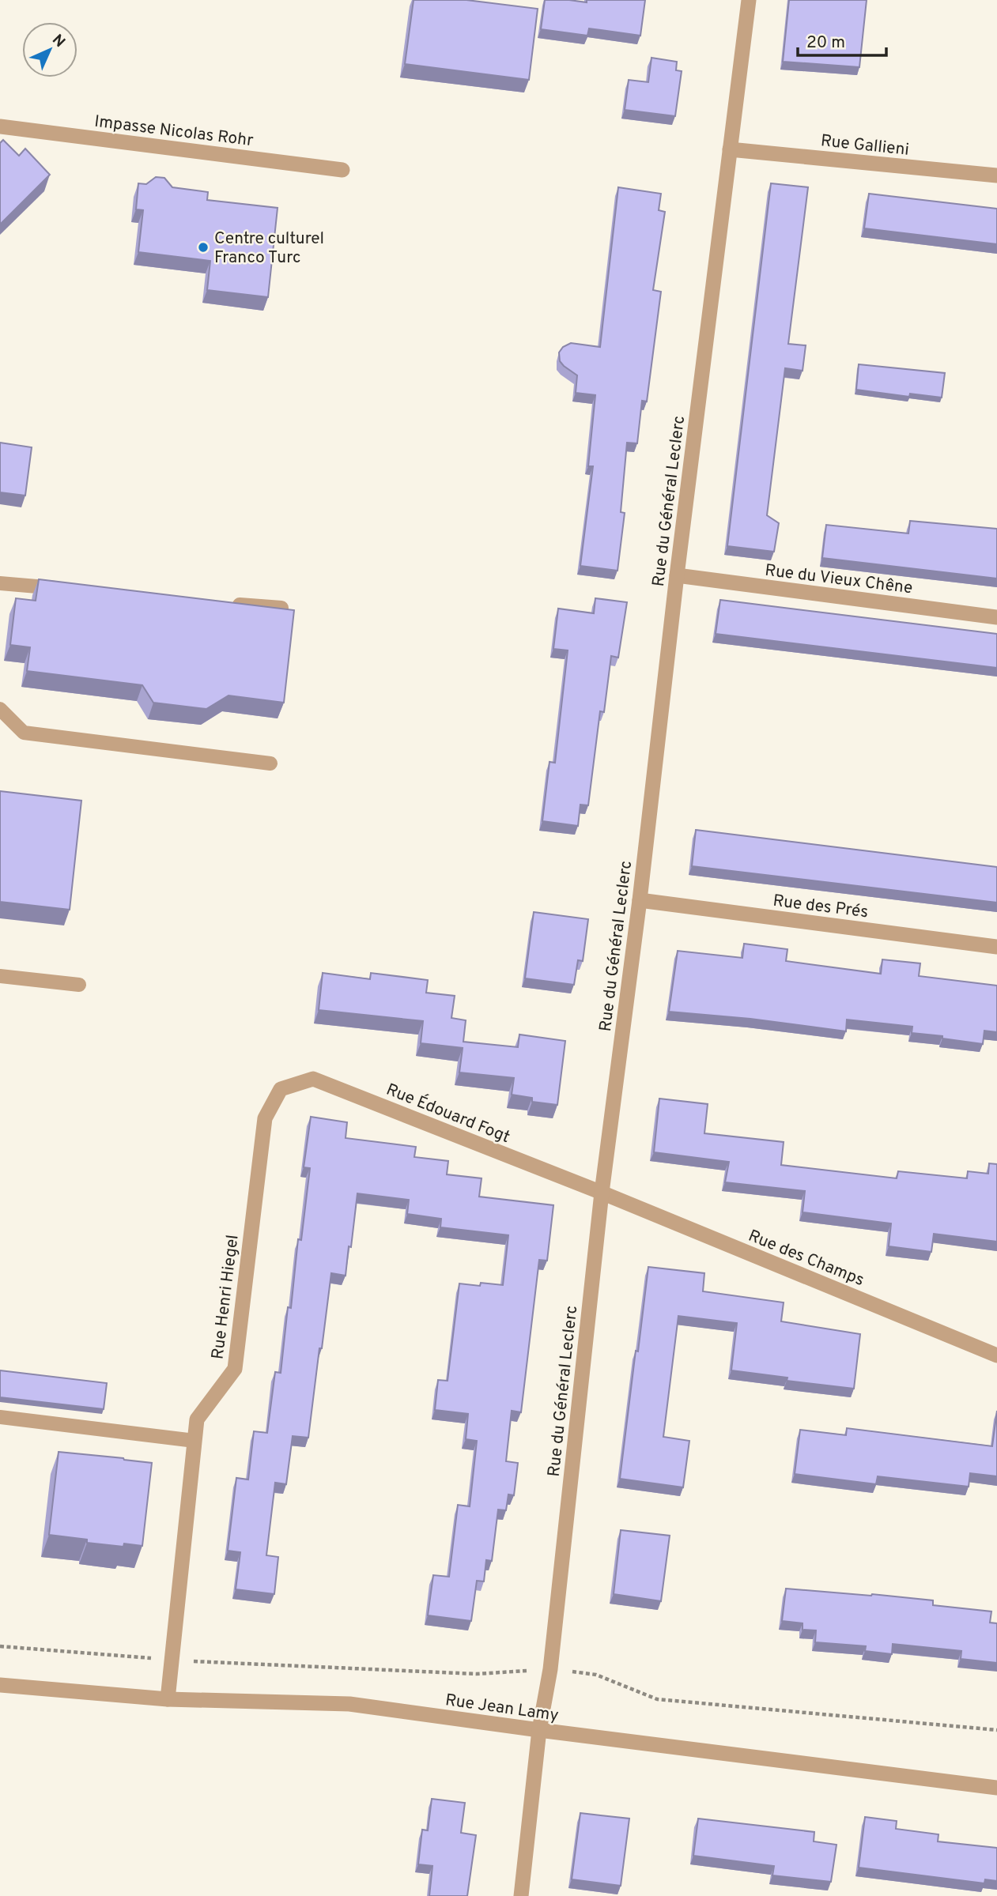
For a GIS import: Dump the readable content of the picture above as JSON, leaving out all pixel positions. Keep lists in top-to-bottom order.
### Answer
{
  "streets": {
    "street": [
      "Impasse Nicolas Rohr",
      "Rue Gallieni",
      "Rue du Général Leclerc",
      "Rue du Vieux Chêne",
      "Rue des Prés",
      "Rue Édouard Fogt",
      "Rue des Champs",
      "Rue Henri Hiegel",
      "Rue Jean Lamy"
    ]
  },
  "crossings": [
    ["Rue Gallieni", "Rue du Général Leclerc"],
    ["Rue du Général Leclerc", "Rue du Vieux Chêne"],
    ["Rue du Général Leclerc", "Rue des Prés"],
    ["Rue du Général Leclerc", "Rue Édouard Fogt"],
    ["Rue du Général Leclerc", "Rue des Champs"],
    ["Rue du Général Leclerc", "Rue Jean Lamy"],
    ["Rue Édouard Fogt", "Rue des Champs"],
    ["Rue Édouard Fogt", "Rue Henri Hiegel"],
    ["Rue Henri Hiegel", "Rue Jean Lamy"]
  ],
  "places": ["Centre culturel Franco Turc"],
  "scale_bar": "20 m",
  "north": "top right"
}
